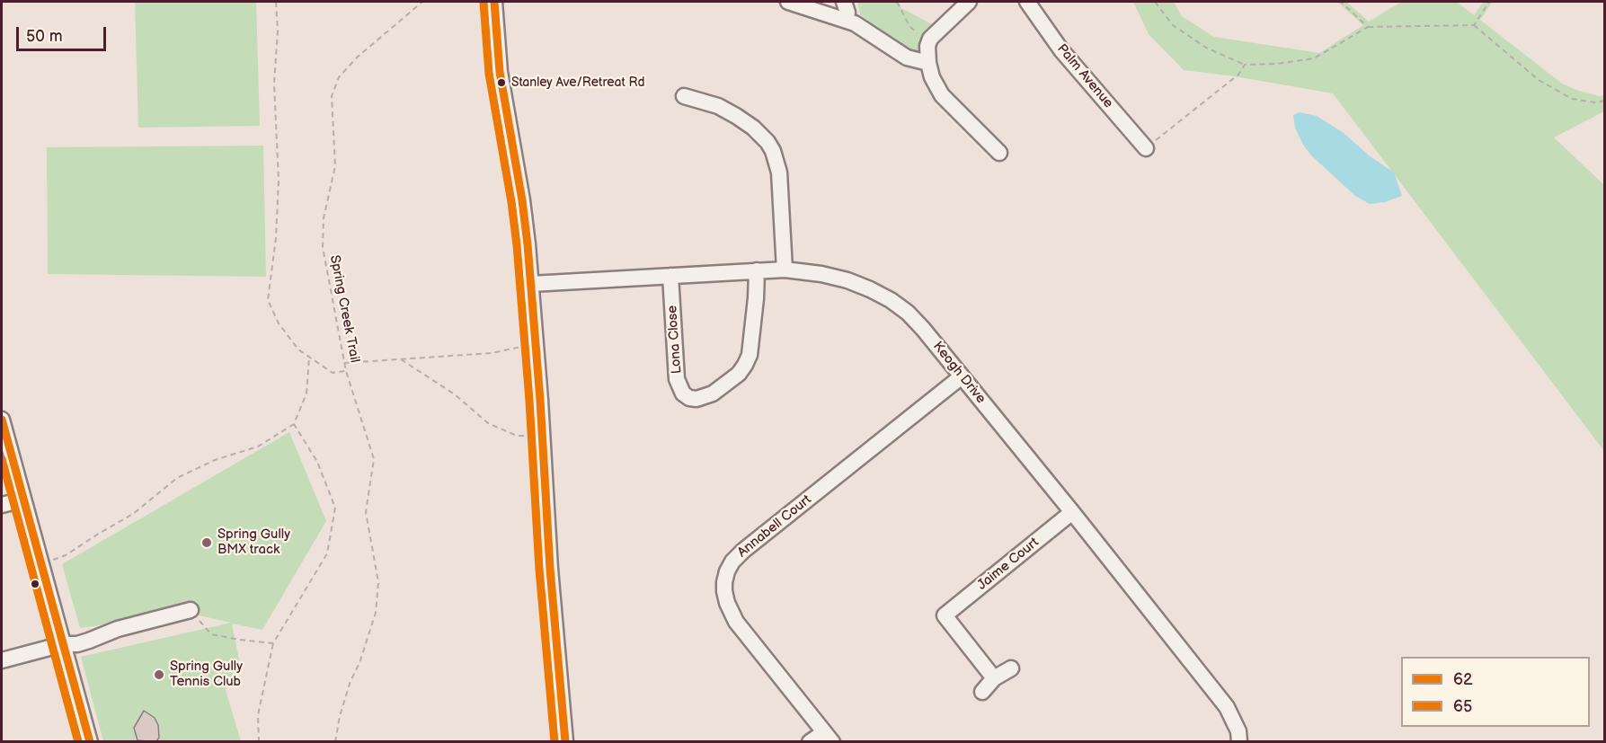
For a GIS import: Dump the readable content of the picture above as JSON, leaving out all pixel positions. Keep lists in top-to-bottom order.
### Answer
{
  "streets": {
    "street": [
      "Palm Avenue",
      "Lona Close",
      "Keogh Drive",
      "Annabell Court",
      "Jaime Court"
    ],
    "path": ["Spring Creek Trail"]
  },
  "crossings": [
    ["Lona Close", "Keogh Drive"],
    ["Keogh Drive", "Annabell Court"],
    ["Keogh Drive", "Jaime Court"]
  ],
  "places": ["Stanley Ave/Retreat Rd", "Spring Gully BMX track", "Spring Gully Tennis Club"],
  "lines": ["transit line 62", "transit line 65"],
  "legend": ["62", "65"],
  "scale_bar": "50 m"
}
